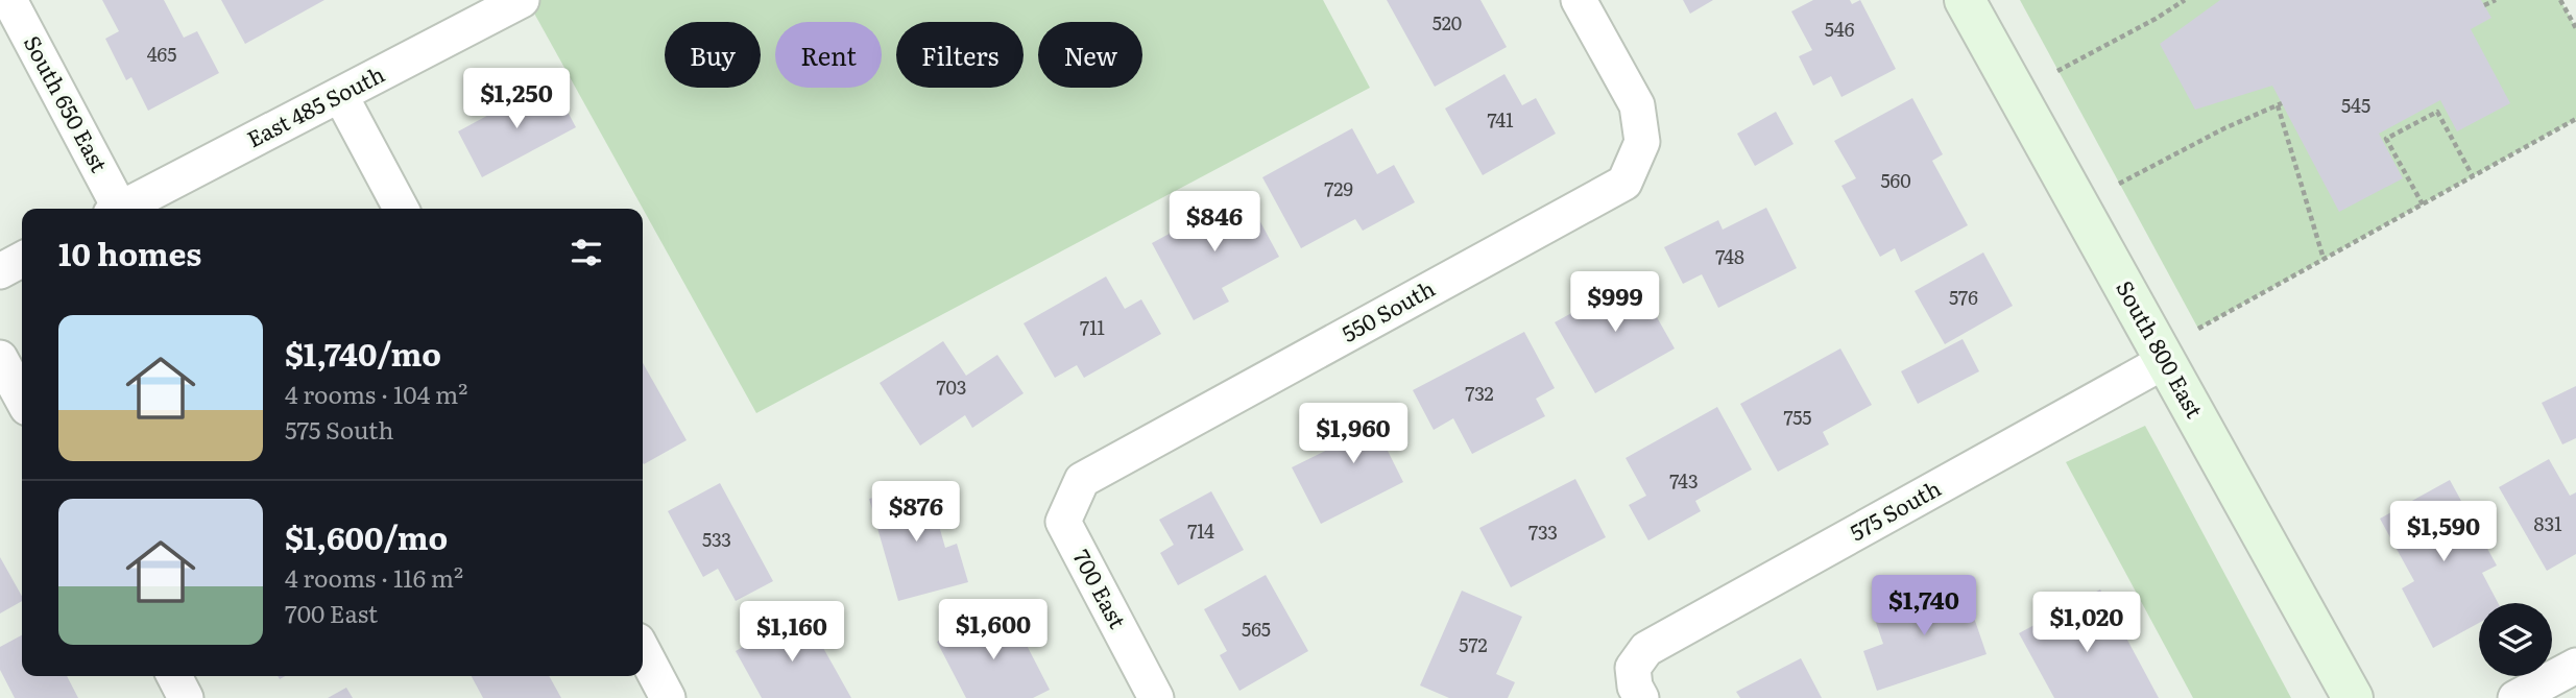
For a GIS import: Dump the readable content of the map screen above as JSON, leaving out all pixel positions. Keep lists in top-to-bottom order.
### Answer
{
  "streets": {
    "main road": ["South 800 East"],
    "street": [
      "South 650 East",
      "East 485 South",
      "550 South",
      "575 South",
      "700 East"
    ]
  },
  "crossings": [
    ["550 South", "700 East"],
    ["South 800 East", "575 South"]
  ],
  "house_numbers": [
    "520",
    "546",
    "465",
    "545",
    "741",
    "560",
    "729",
    "748",
    "576",
    "711",
    "703",
    "732",
    "755",
    "743",
    "831",
    "714",
    "733",
    "533",
    "565",
    "572"
  ],
  "page": {
    "chip": [
      "Buy",
      "Rent",
      "Filters",
      "New"
    ],
    "price": [
      "$1,250",
      "$846",
      "$999",
      "$1,960",
      "$876",
      "$1,590",
      "$1,740",
      "$1,020",
      "$1,600",
      "$1,160"
    ],
    "heading": "10 homes",
    "list": [
      {
        "name": "$1,740/mo",
        "note": "4 rooms · 104 m² · 575 South"
      },
      {
        "name": "$1,600/mo",
        "note": "4 rooms · 116 m² · 700 East"
      }
    ]
  }
}
